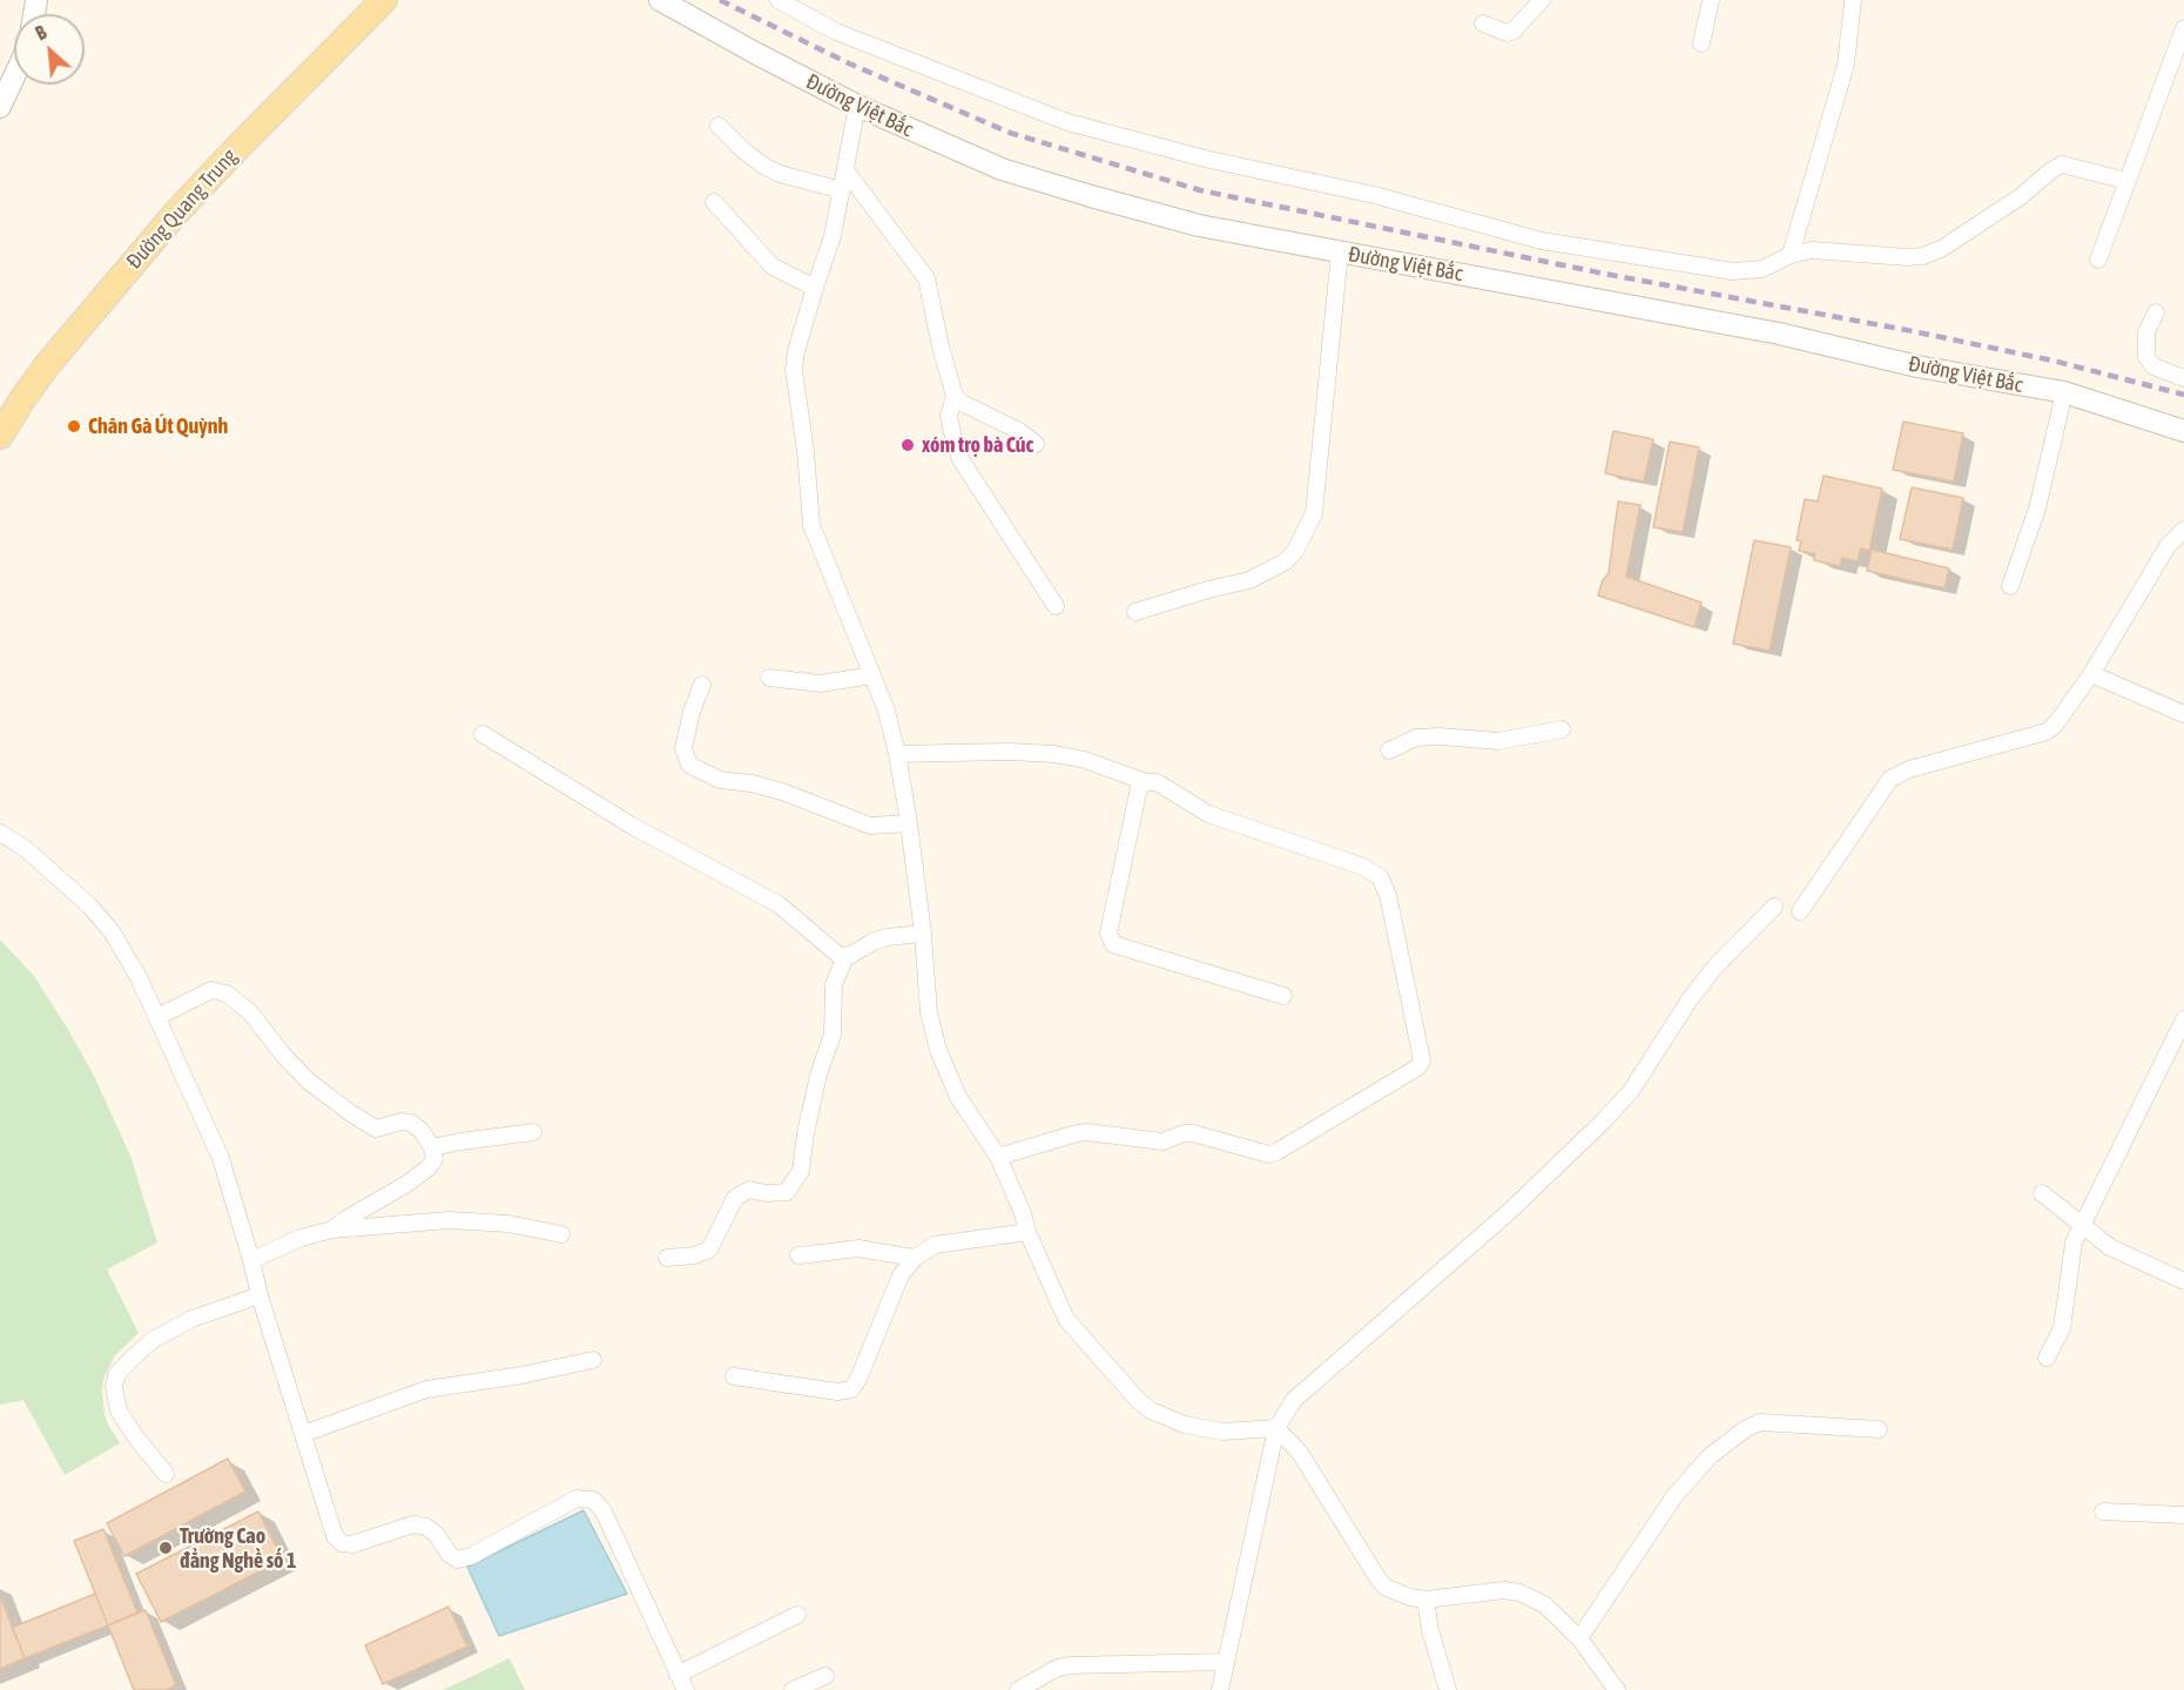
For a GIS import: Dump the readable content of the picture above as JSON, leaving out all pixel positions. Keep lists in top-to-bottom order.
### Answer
{
  "streets": {
    "main road": ["Đường Quang Trung"],
    "street": ["Đường Việt Bắc"]
  },
  "places": ["Chân Gà Út Quỳnh", "xóm trọ bà Cúc", "Trường Cao đẳng Nghề số 1"],
  "north": "top left"
}
